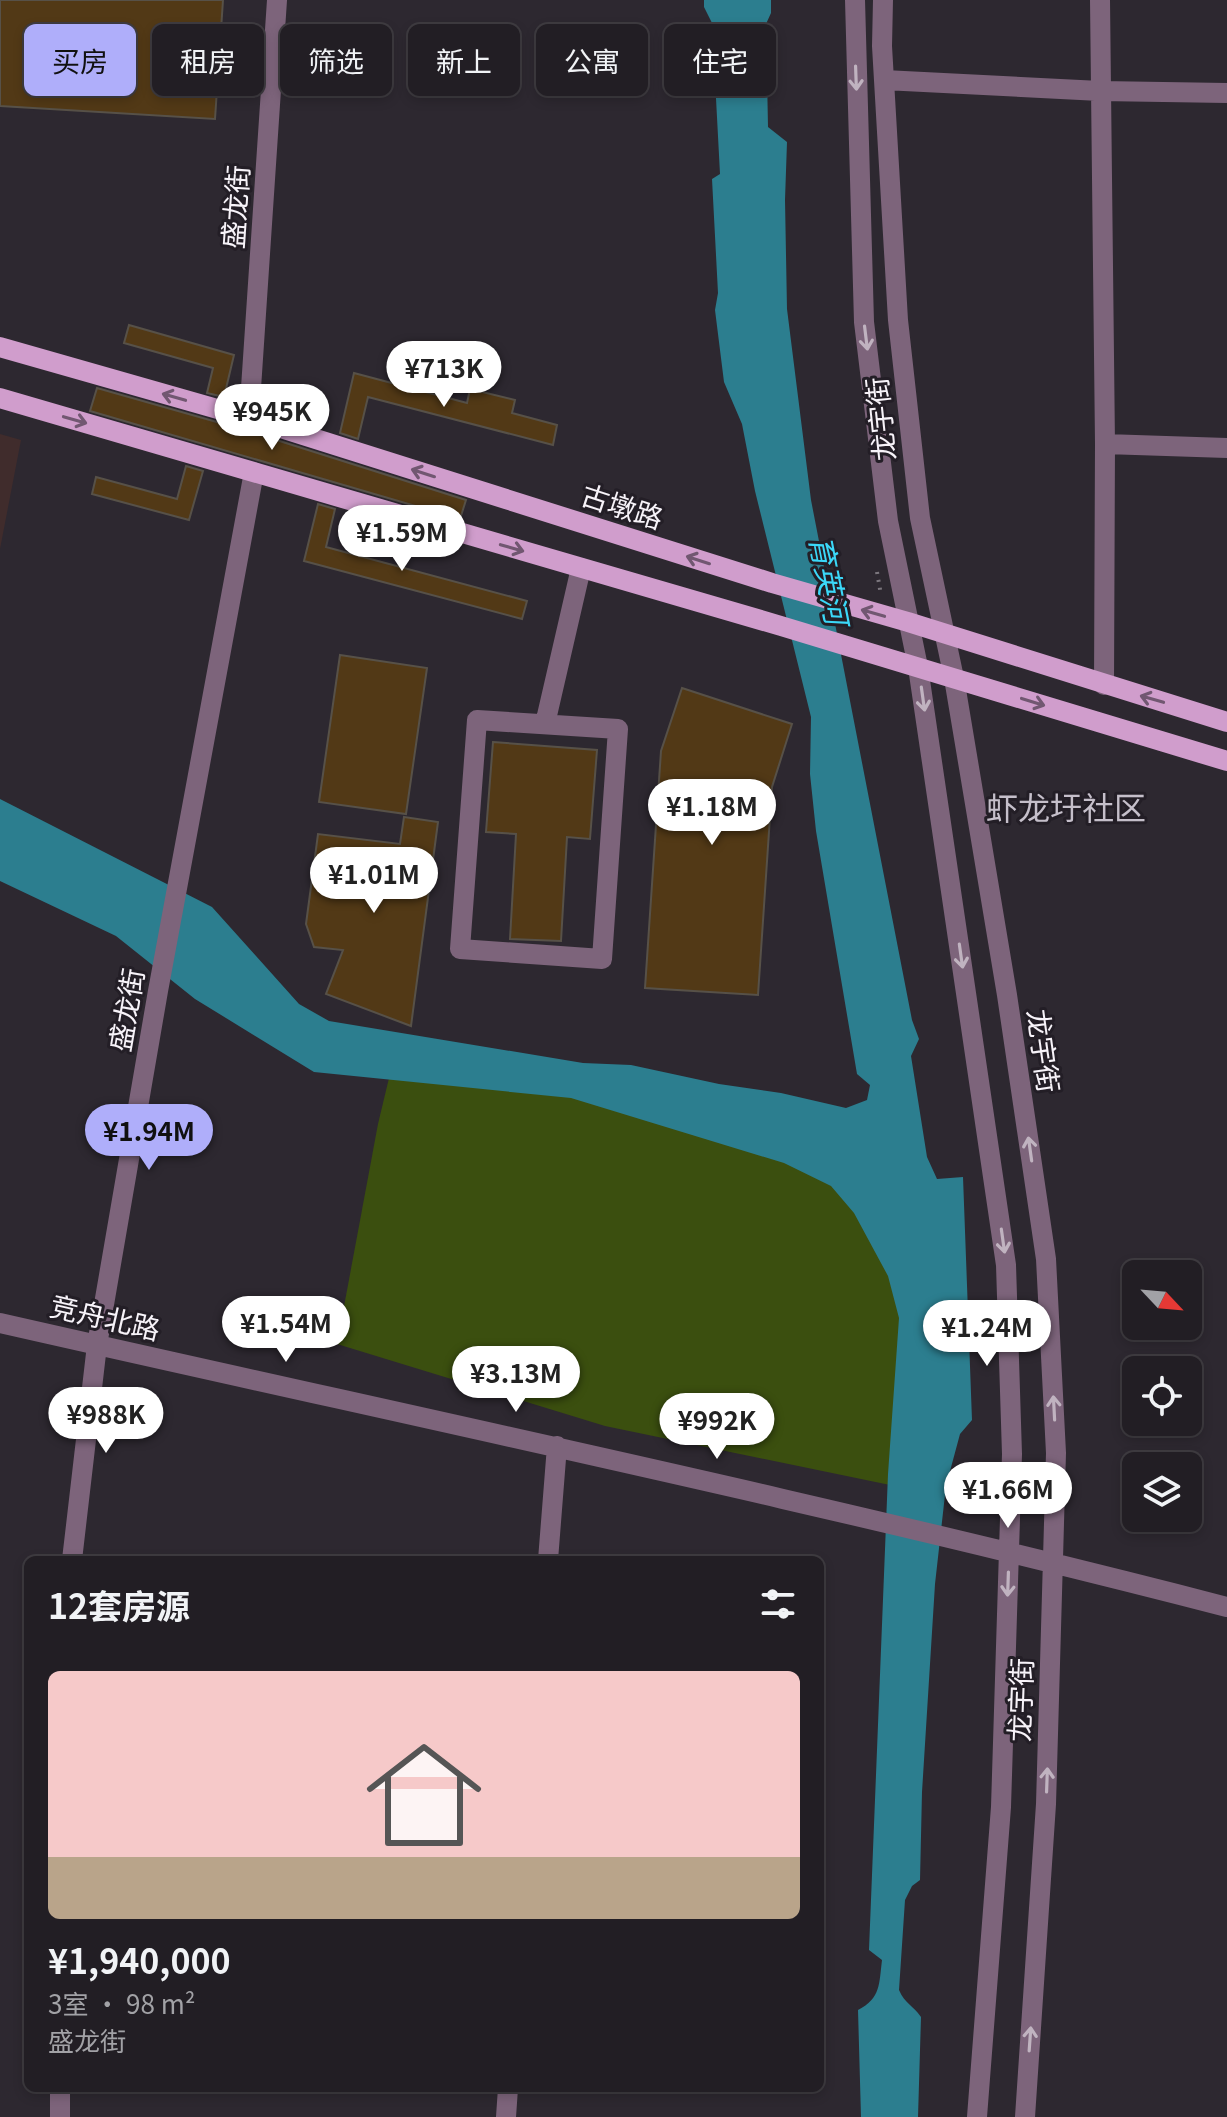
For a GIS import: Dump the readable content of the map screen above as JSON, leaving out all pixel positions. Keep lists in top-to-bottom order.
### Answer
{
  "streets": {
    "main road": ["古墩路"],
    "street": ["盛龙街", "龙宇街", "竞舟北路"]
  },
  "crossings": [
    ["盛龙街", "古墩路"],
    ["盛龙街", "竞舟北路"],
    ["龙宇街", "古墩路"],
    ["龙宇街", "竞舟北路"]
  ],
  "districts": ["虾龙圩社区"],
  "water": ["育英河"],
  "north": "bottom right",
  "page": {
    "chip": [
      "买房",
      "租房",
      "筛选",
      "新上",
      "公寓",
      "住宅"
    ],
    "price": [
      "¥713K",
      "¥945K",
      "¥1.59M",
      "¥1.18M",
      "¥1.01M",
      "¥1.94M",
      "¥1.54M",
      "¥1.24M",
      "¥3.13M",
      "¥988K",
      "¥992K",
      "¥1.66M"
    ],
    "heading": "12套房源",
    "list": [
      {
        "name": "¥1,940,000",
        "note": "3室 · 98 m² · 盛龙街"
      }
    ]
  }
}
